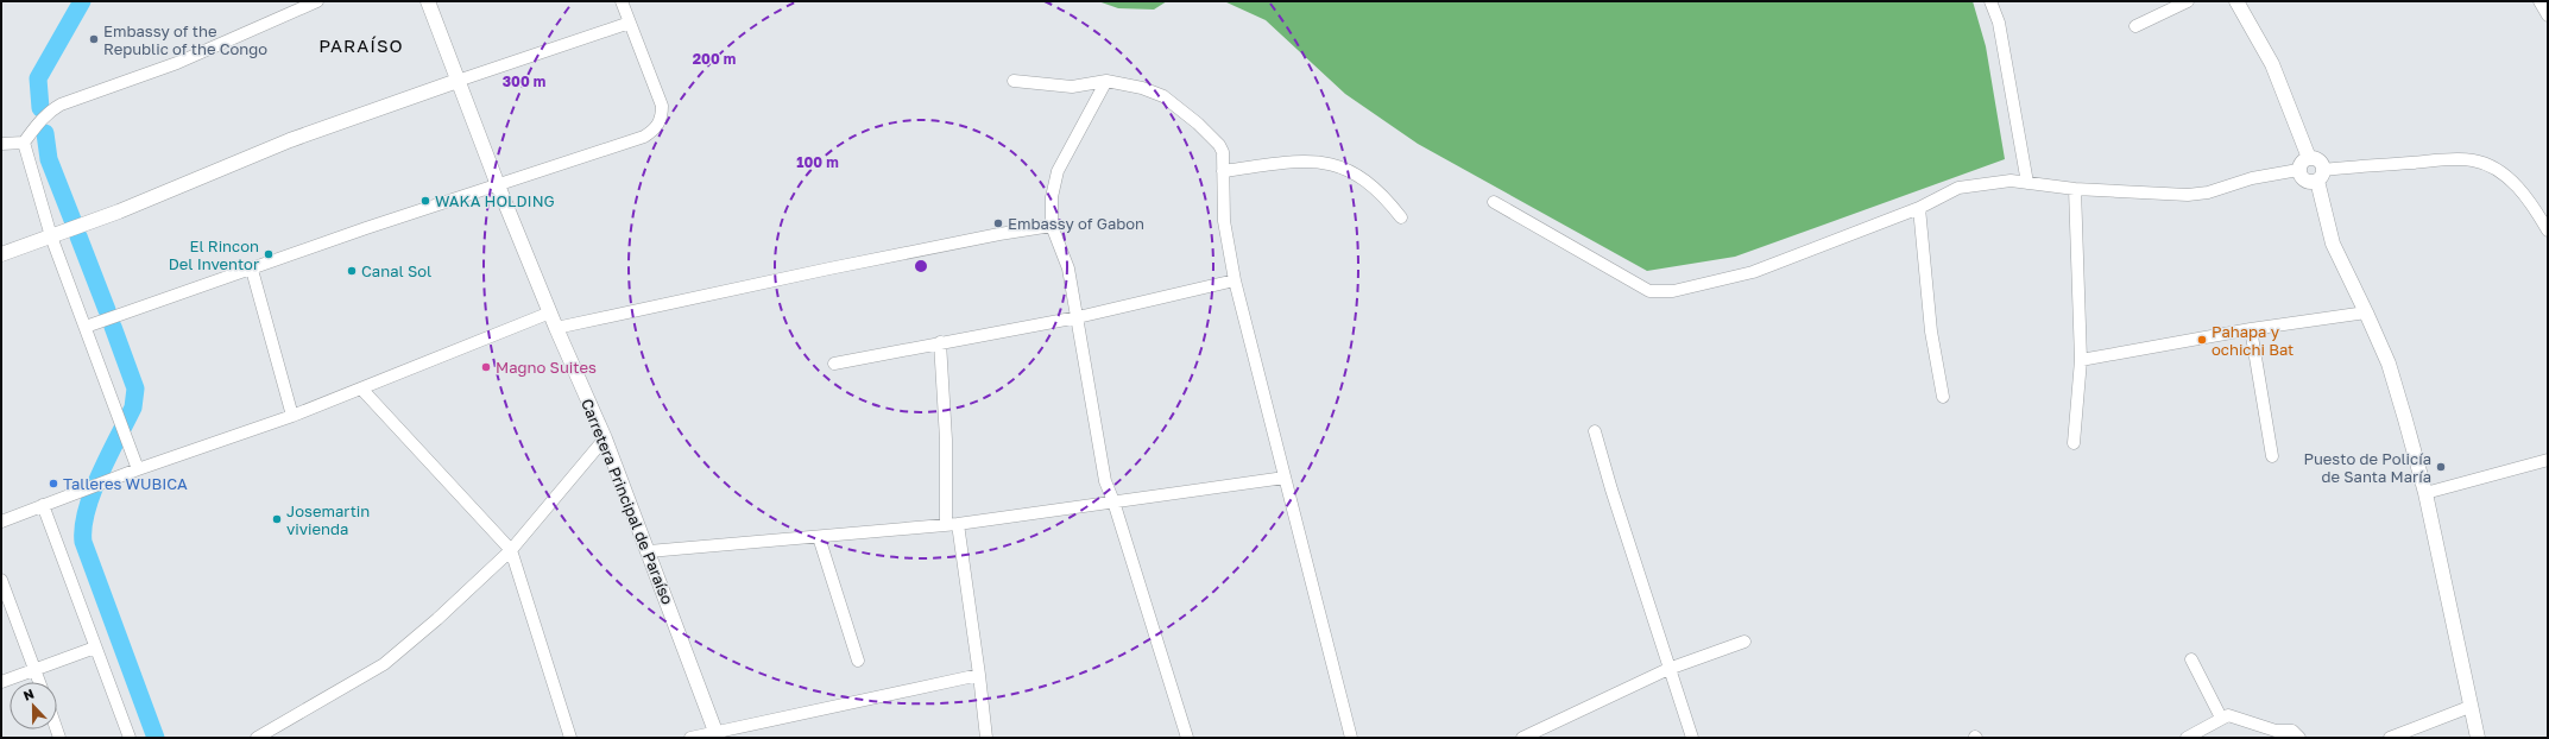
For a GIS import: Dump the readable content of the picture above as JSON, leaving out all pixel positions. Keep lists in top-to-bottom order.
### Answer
{
  "streets": {
    "street": ["Carretera Principal de Paraíso"]
  },
  "districts": ["PARAÍSO"],
  "places": [
    "Embassy of the Republic of the Congo",
    "WAKA HOLDING",
    "Embassy of Gabon",
    "El Rincon Del Inventor",
    "Canal Sol",
    "Pahapa y ochichi Bat",
    "Magno Suites",
    "Puesto de Policía de Santa María",
    "Talleres WUBICA",
    "Josemartin vivienda"
  ],
  "north": "top",
  "rings": ["200 m", "300 m", "100 m"]
}
